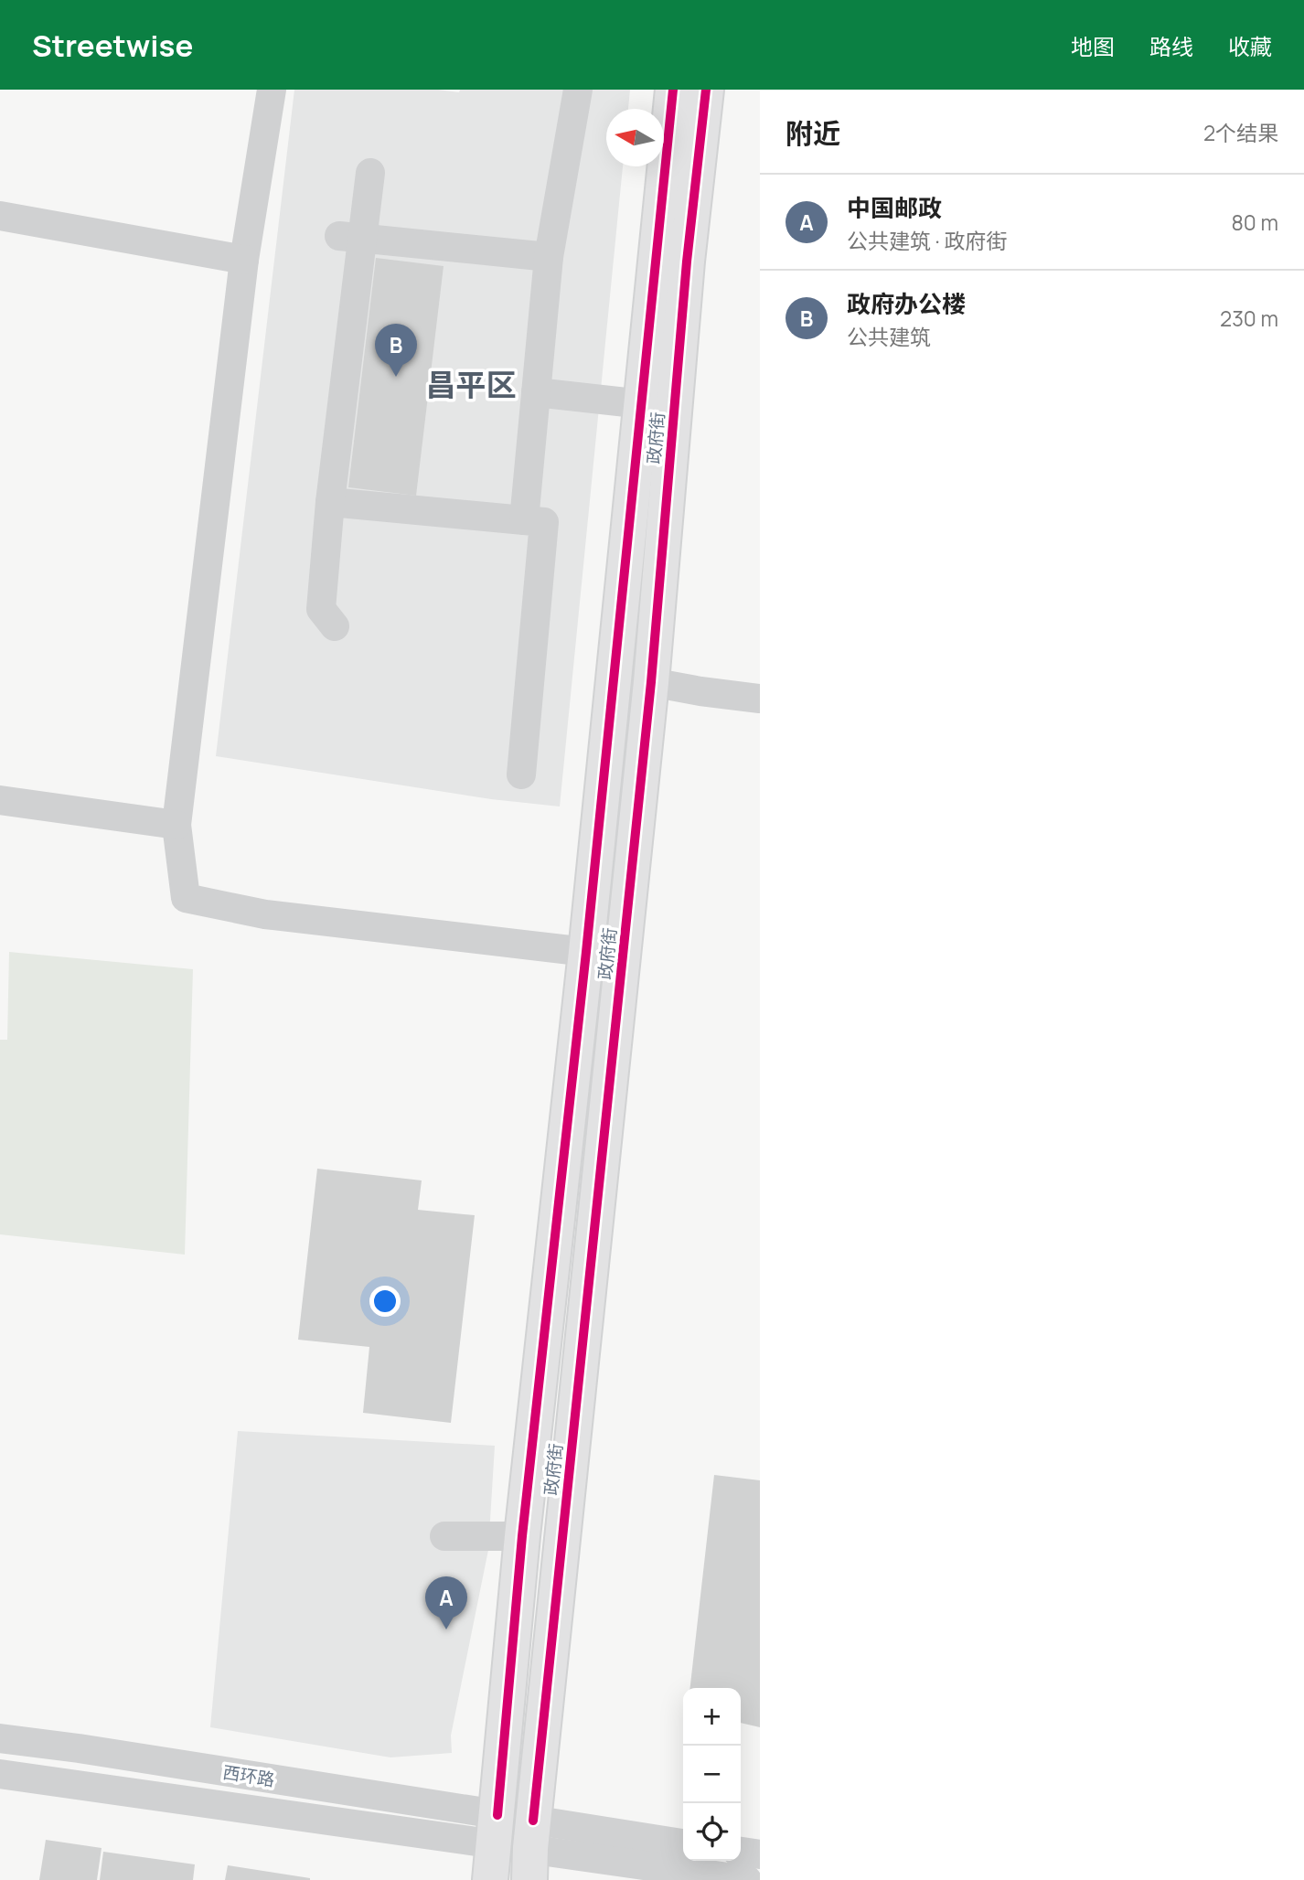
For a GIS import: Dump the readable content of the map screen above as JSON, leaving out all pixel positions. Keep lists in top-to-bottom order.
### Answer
{
  "streets": {
    "main road": ["政府街"],
    "street": ["西环路"]
  },
  "crossings": [
    ["政府街", "西环路"]
  ],
  "districts": ["昌平区"],
  "north": "left",
  "page": {
    "header": "Streetwise",
    "nav": ["地图", "路线", "收藏"],
    "heading": ["附近", "2个结果"],
    "list": [
      {
        "mark": "A",
        "name": "中国邮政",
        "note": "公共建筑 · 政府街",
        "value": "80 m"
      },
      {
        "mark": "B",
        "name": "政府办公楼",
        "note": "公共建筑",
        "value": "230 m"
      }
    ],
    "pins": ["B", "A"],
    "map_buttons": ["+", "−"]
  }
}
